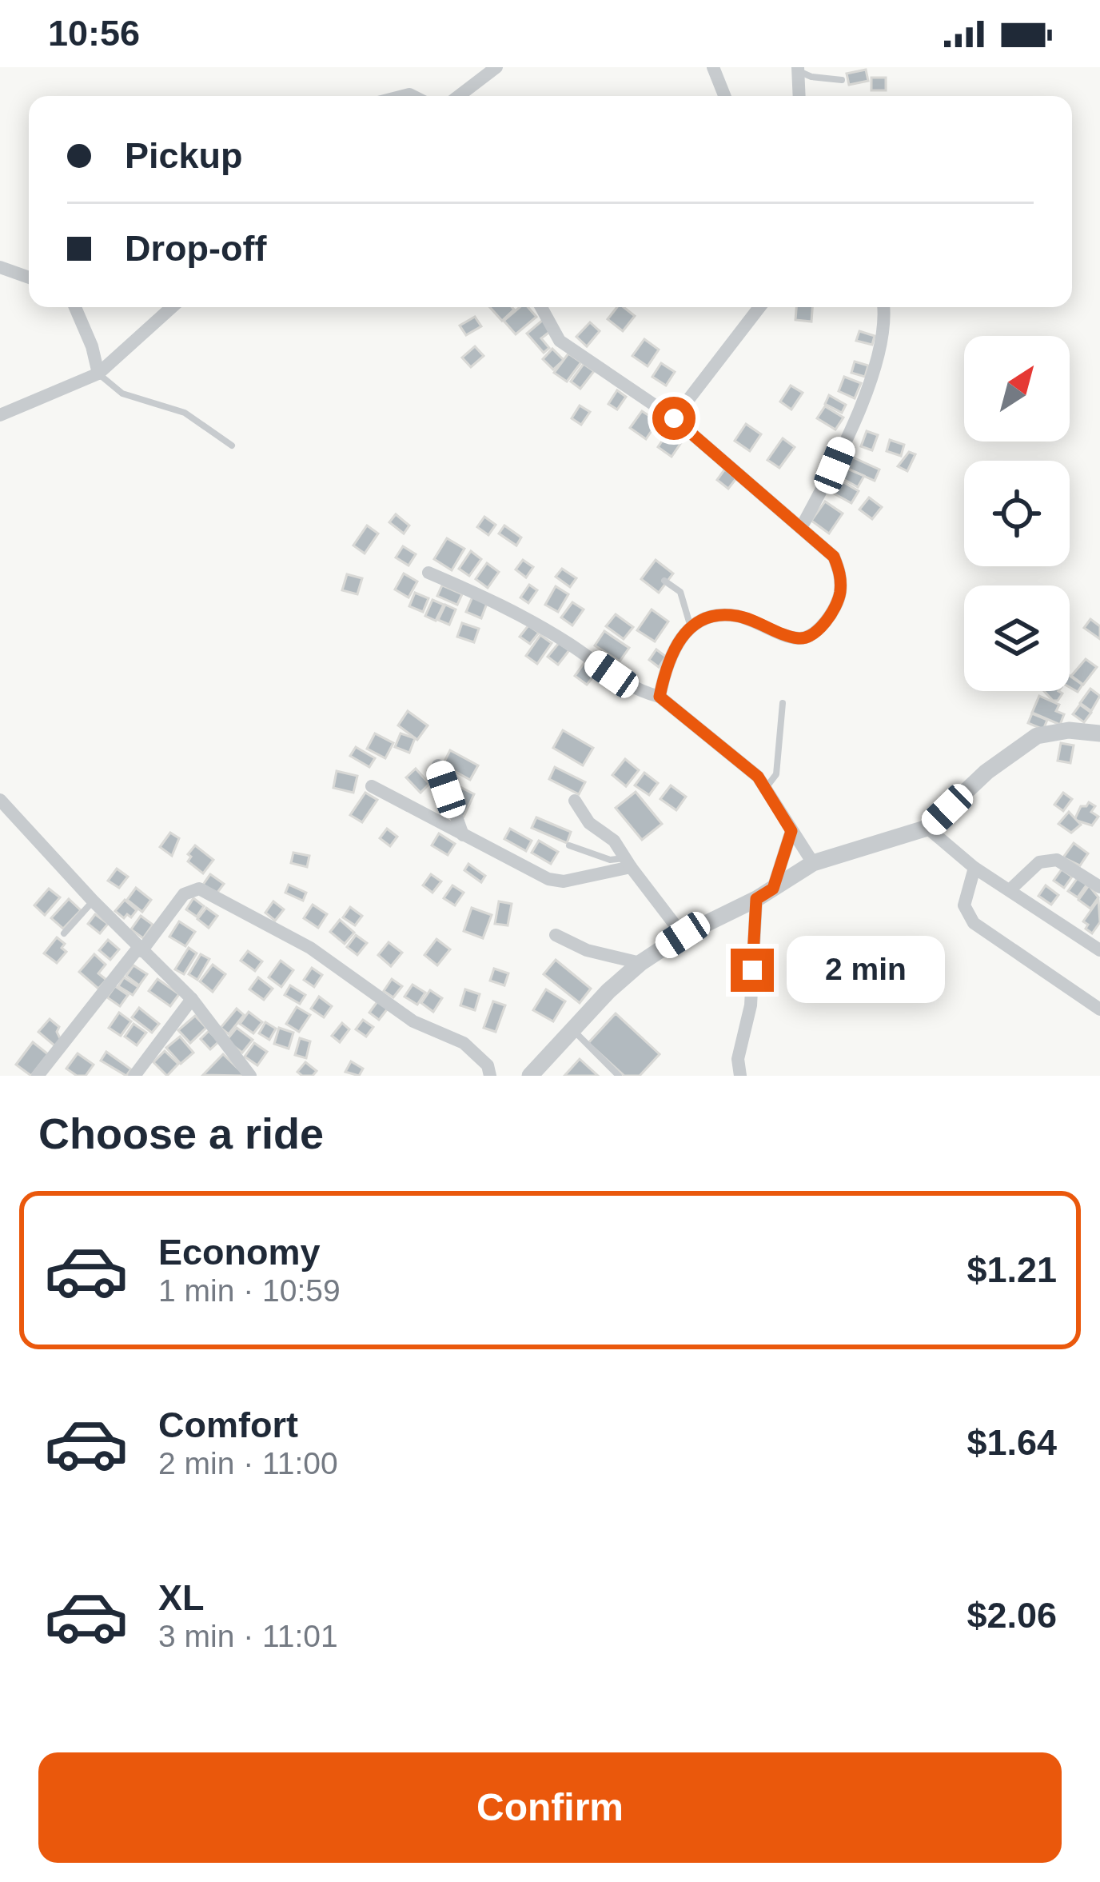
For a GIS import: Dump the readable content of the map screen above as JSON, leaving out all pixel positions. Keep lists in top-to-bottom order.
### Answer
{
  "north": "top right",
  "page": {
    "status": "10:56",
    "banner": ["Pickup", "Drop-off"],
    "bubble": "2 min",
    "heading": "Choose a ride",
    "list": [
      {
        "name": "Economy",
        "note": "1 min · 10:59",
        "value": "$1.21"
      },
      {
        "name": "Comfort",
        "note": "2 min · 11:00",
        "value": "$1.64"
      },
      {
        "name": "XL",
        "note": "3 min · 11:01",
        "value": "$2.06"
      }
    ],
    "buttons": "Confirm"
  }
}
